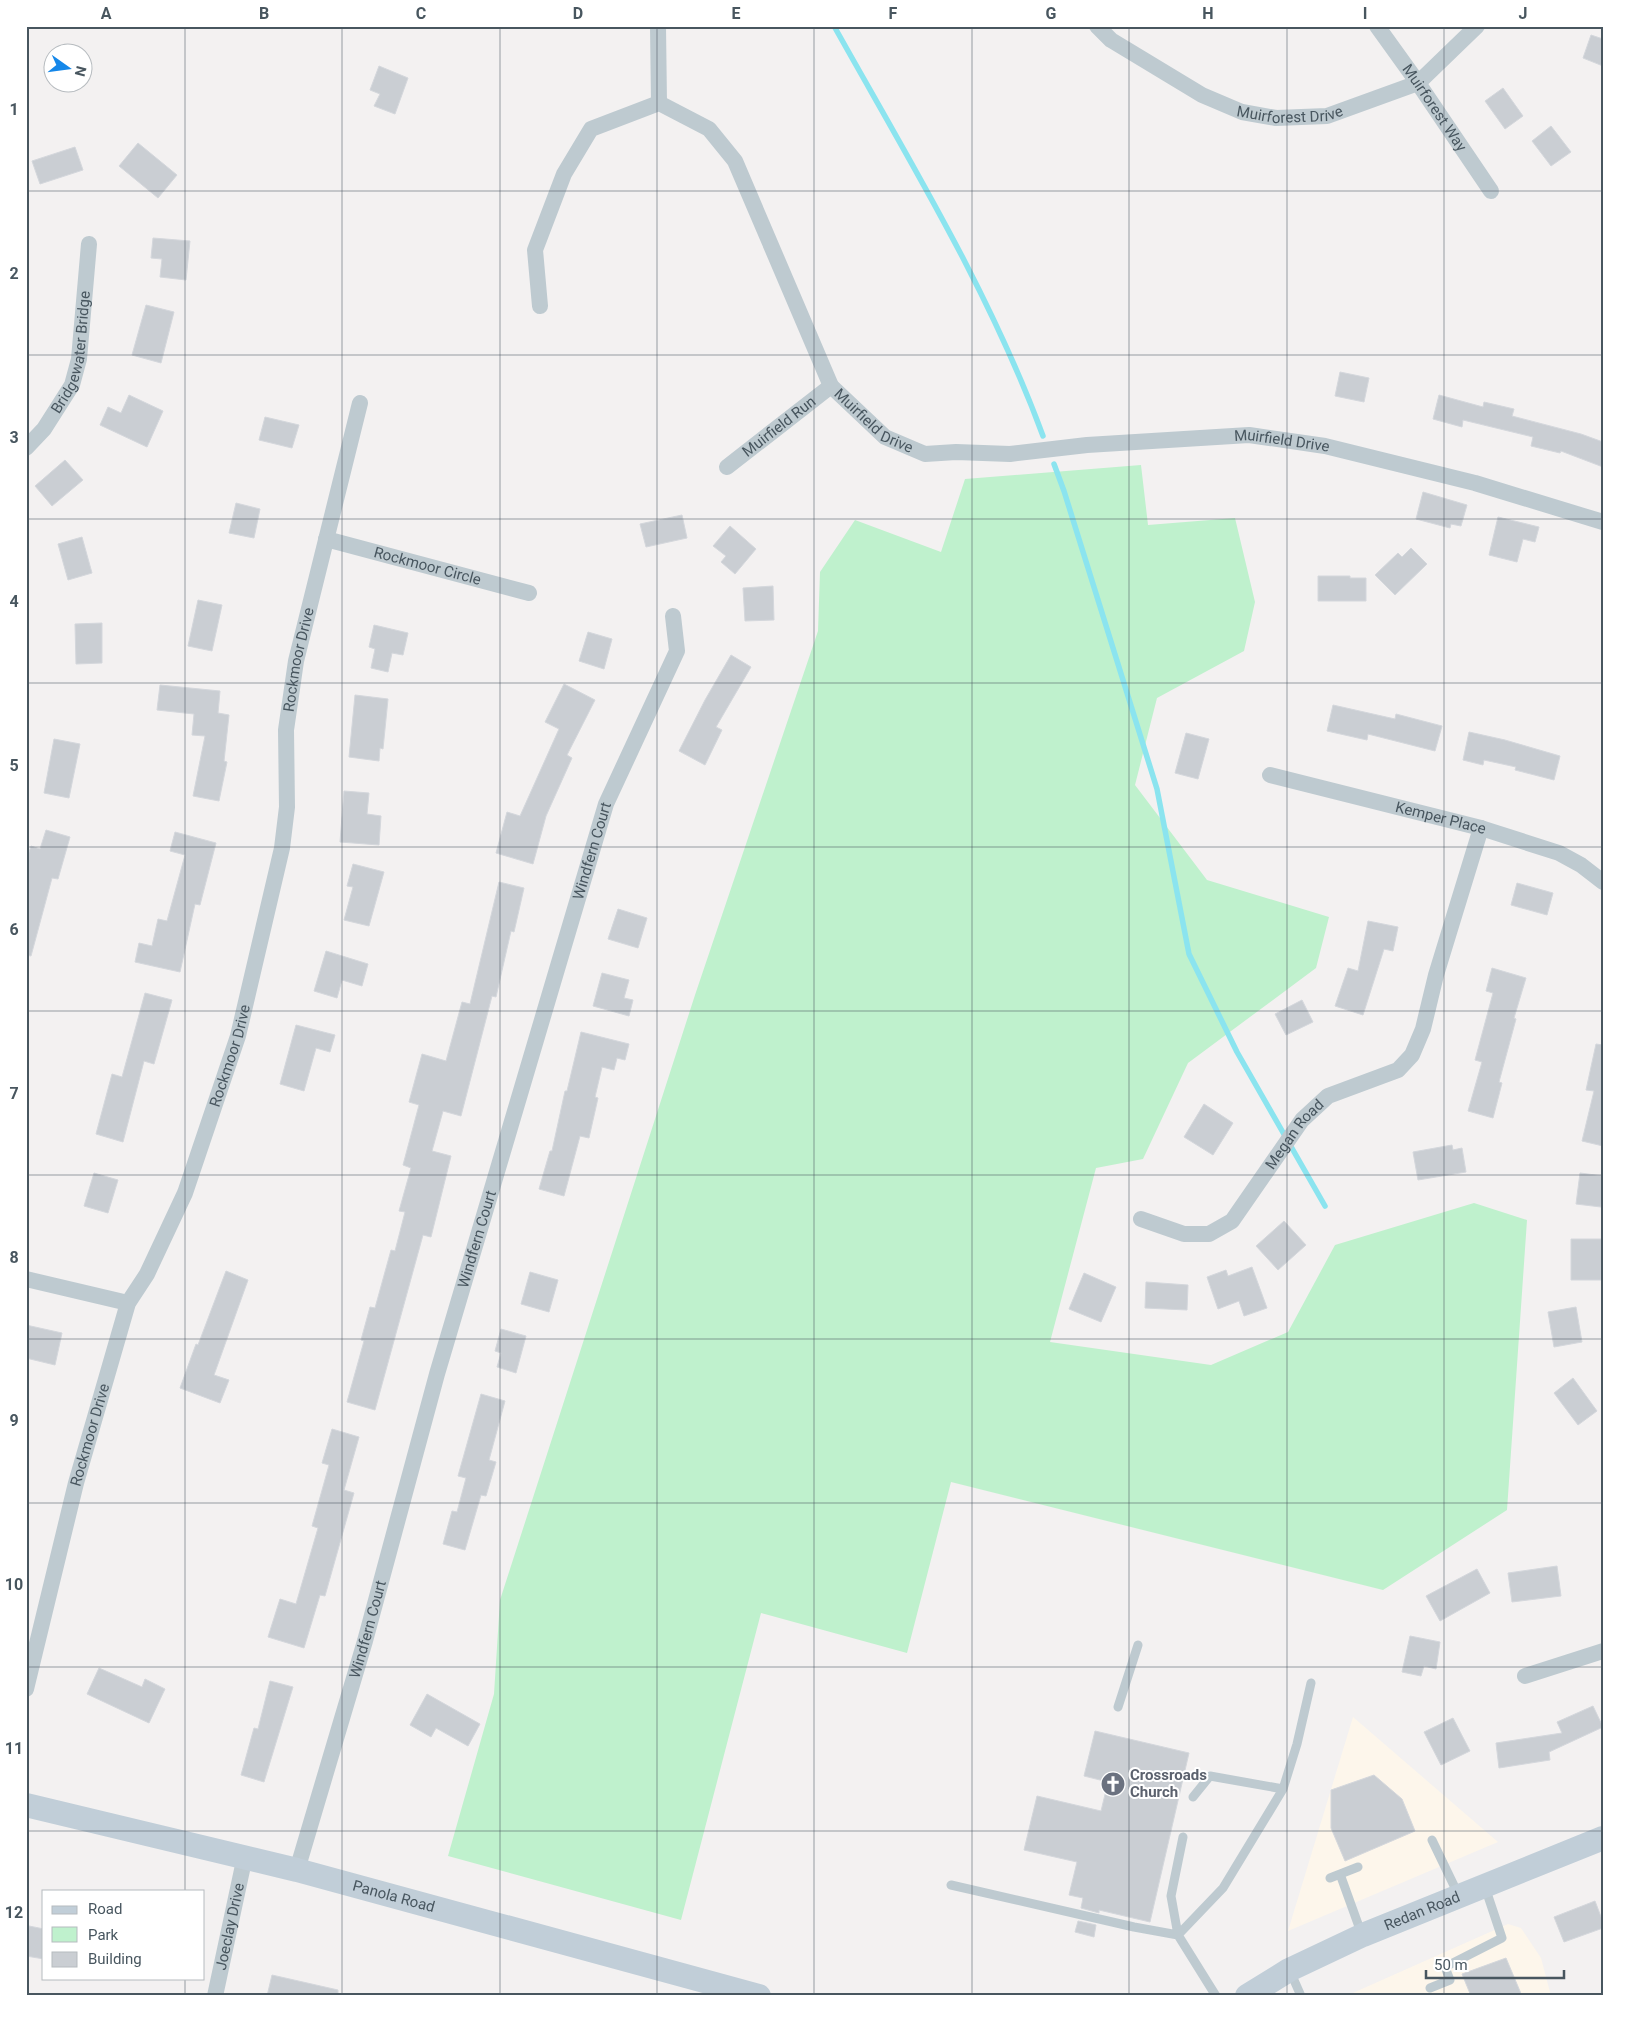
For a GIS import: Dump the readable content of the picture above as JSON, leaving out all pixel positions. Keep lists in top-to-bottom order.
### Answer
{
  "streets": {
    "main road": ["Panola Road", "Redan Road"],
    "street": [
      "Muirforest Drive",
      "Muirforest Way",
      "Bridgewater Bridge",
      "Muirfield Drive",
      "Muirfield Run",
      "Rockmoor Circle",
      "Rockmoor Drive",
      "Kemper Place",
      "Windfern Court",
      "Megan Road",
      "Joeclay Drive"
    ]
  },
  "crossings": [
    ["Muirforest Drive", "Muirforest Way"],
    ["Muirfield Drive", "Muirfield Run"],
    ["Rockmoor Circle", "Rockmoor Drive"],
    ["Kemper Place", "Megan Road"],
    ["Windfern Court", "Panola Road"],
    ["Panola Road", "Joeclay Drive"]
  ],
  "places": {
    "church": ["Crossroads Church"]
  },
  "legend": ["Road", "Park", "Building"],
  "scale_bar": "50 m",
  "north": "right",
  "grid": {
    "columns": [
      "A",
      "B",
      "C",
      "D",
      "E",
      "F",
      "G",
      "H",
      "I",
      "J"
    ],
    "rows": [
      "1",
      "2",
      "3",
      "4",
      "5",
      "6",
      "7",
      "8",
      "9",
      "10",
      "11",
      "12"
    ]
  }
}
